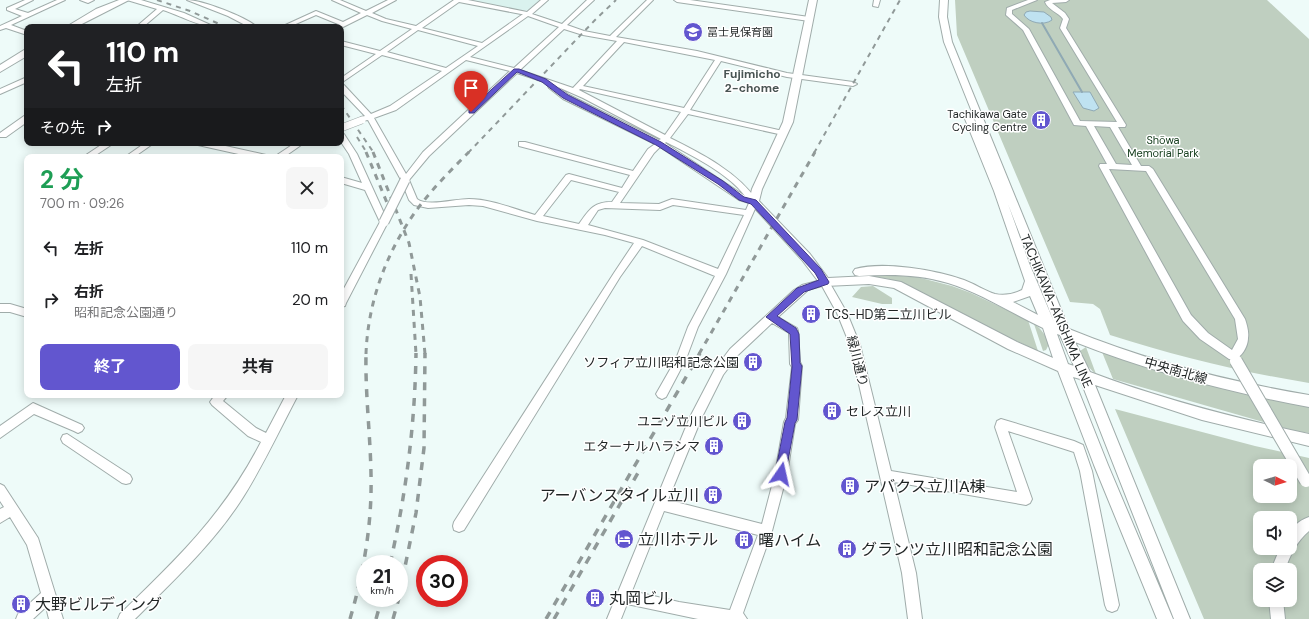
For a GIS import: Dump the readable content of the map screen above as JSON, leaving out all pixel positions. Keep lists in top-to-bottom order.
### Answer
{
  "streets": {
    "main road": ["TACHIKAWA-AKISHIMA LINE", "緑川通り", "中央南北線"]
  },
  "crossings": [
    ["TACHIKAWA-AKISHIMA LINE", "中央南北線"]
  ],
  "districts": ["Fujimicho 2-chome"],
  "parks": ["Shōwa Memorial Park"],
  "places": {
    "school or university": ["冨士見保育園"],
    "building": [
      "Tachikawa Gate Cycling Centre",
      "TCS-HD第二立川ビル",
      "ソフィア立川昭和記念公園",
      "セレス立川",
      "ユニゾ立川ビル",
      "エターナルハラシマ",
      "アバクス立川A棟",
      "アーバンスタイル立川",
      "曙ハイム",
      "グランツ立川昭和記念公園",
      "丸岡ビル",
      "大野ビルディング"
    ],
    "hotel": ["立川ホテル"]
  },
  "north": "right",
  "page": {
    "turn": ["110 m", "左折"],
    "then": "その先",
    "heading": ["2 分", "700 m · 09:26"],
    "list": [
      {
        "name": "左折",
        "value": "110 m"
      },
      {
        "name": "右折",
        "note": "昭和記念公園通り",
        "value": "20 m"
      }
    ],
    "buttons": ["終了", "共有"],
    "speed": "21 km/h",
    "limit": "30"
  }
}
